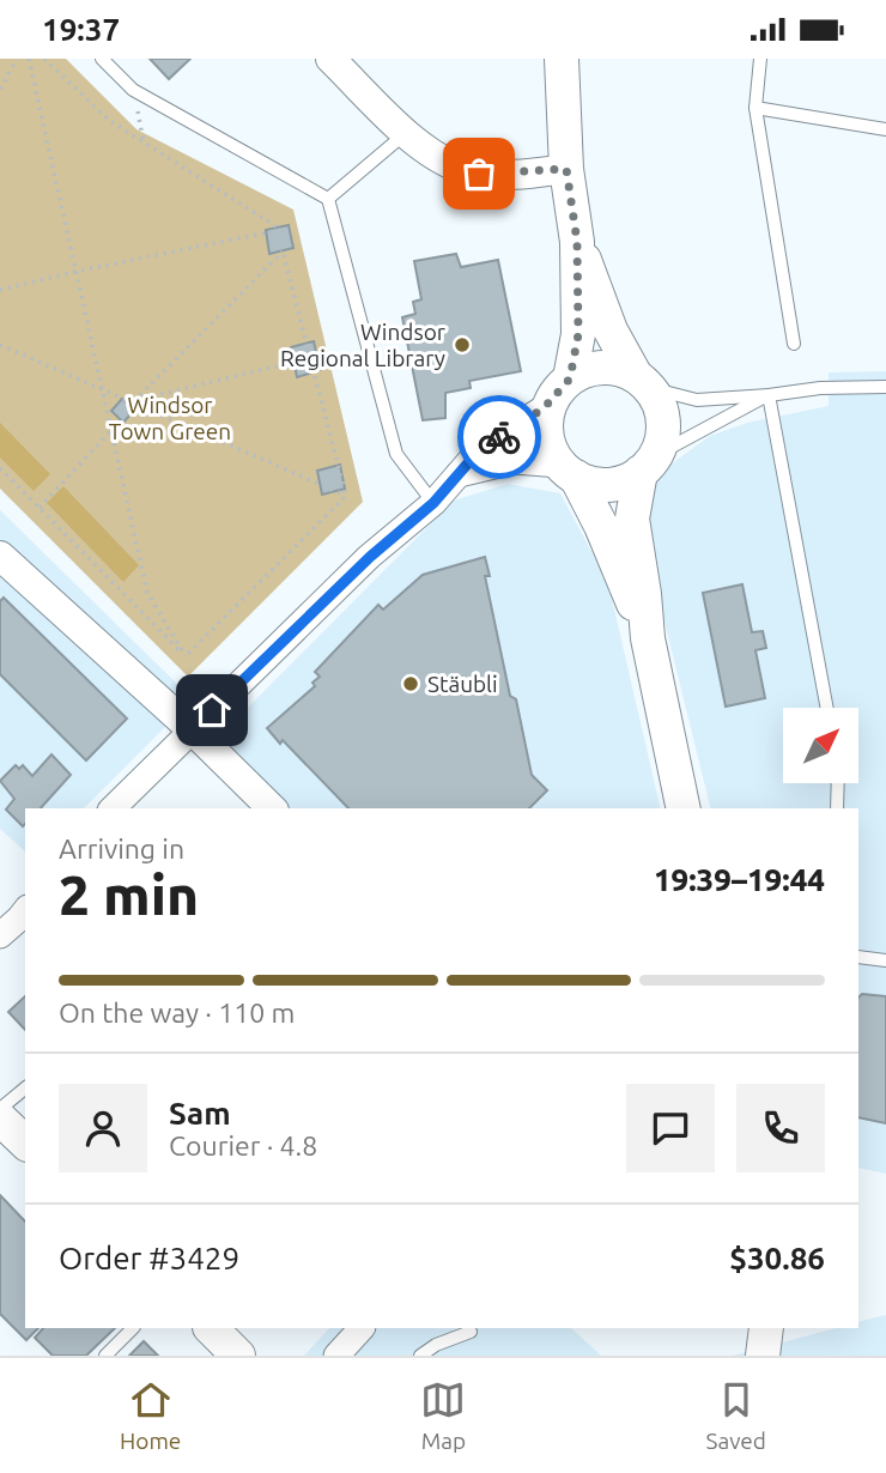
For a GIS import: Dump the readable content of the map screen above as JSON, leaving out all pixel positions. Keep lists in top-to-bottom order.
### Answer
{
  "parks": ["Windsor Town Green"],
  "places": ["Windsor Regional Library", "Stäubli"],
  "north": "top right",
  "page": {
    "status": "19:37",
    "heading": ["2 min", "Arriving in", "19:39–19:44"],
    "panel": [
      "Sam",
      "Courier · 4.8",
      "Order #3429",
      "$30.86"
    ],
    "bar": "On the way · 110 m",
    "tabs": ["Home", "Map", "Saved"]
  }
}
